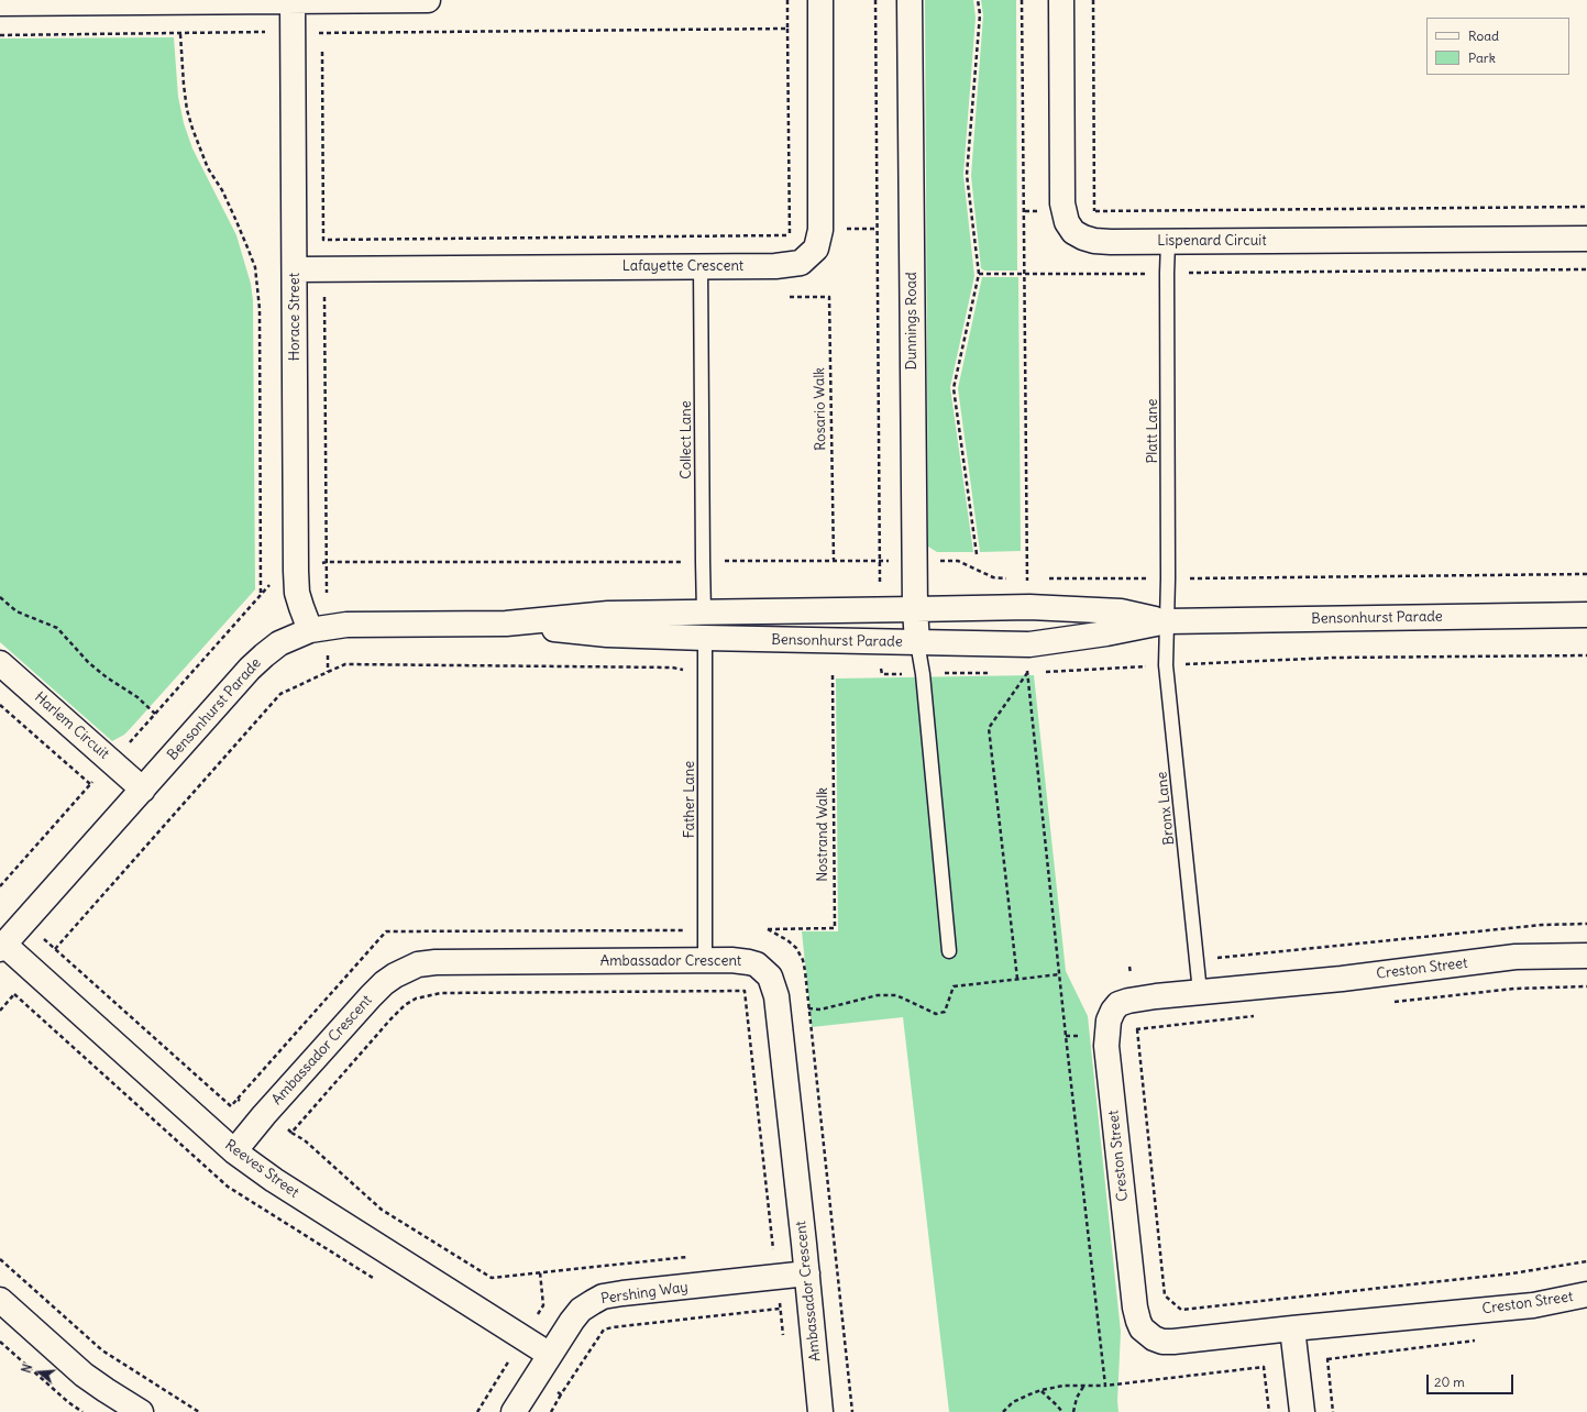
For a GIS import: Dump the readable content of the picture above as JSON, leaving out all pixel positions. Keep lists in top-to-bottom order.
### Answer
{
  "streets": {
    "street": [
      "Lispenard Circuit",
      "Lafayette Crescent",
      "Horace Street",
      "Dunnings Road",
      "Bensonhurst Parade",
      "Harlem Circuit",
      "Ambassador Crescent",
      "Creston Street",
      "Reeves Street",
      "Pershing Way"
    ],
    "lane": [
      "Platt Lane",
      "Collect Lane",
      "Father Lane",
      "Bronx Lane"
    ],
    "path": ["Rosario Walk", "Nostrand Walk"]
  },
  "crossings": [
    ["Lispenard Circuit", "Platt Lane"],
    ["Lafayette Crescent", "Horace Street"],
    ["Lafayette Crescent", "Collect Lane"],
    ["Horace Street", "Bensonhurst Parade"],
    ["Dunnings Road", "Bensonhurst Parade"],
    ["Platt Lane", "Bensonhurst Parade"],
    ["Platt Lane", "Bronx Lane"],
    ["Collect Lane", "Bensonhurst Parade"],
    ["Bensonhurst Parade", "Harlem Circuit"],
    ["Bensonhurst Parade", "Father Lane"],
    ["Bensonhurst Parade", "Bronx Lane"],
    ["Bensonhurst Parade", "Reeves Street"],
    ["Father Lane", "Ambassador Crescent"],
    ["Bronx Lane", "Creston Street"],
    ["Ambassador Crescent", "Reeves Street"],
    ["Ambassador Crescent", "Pershing Way"],
    ["Reeves Street", "Pershing Way"]
  ],
  "legend": ["Road", "Park"],
  "scale_bar": "20 m",
  "north": "left"
}
